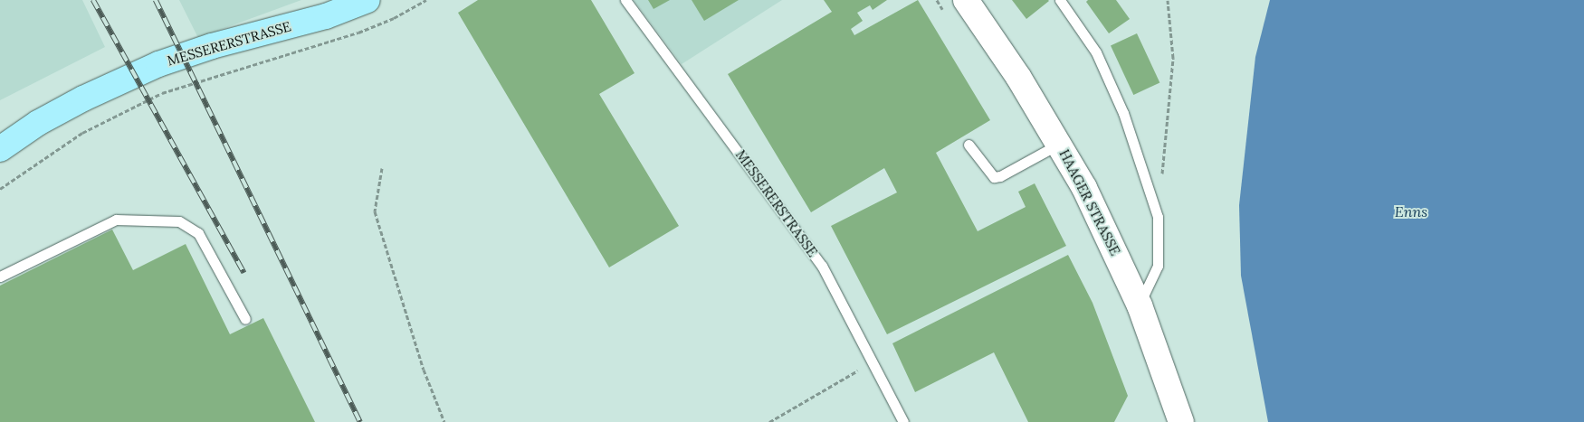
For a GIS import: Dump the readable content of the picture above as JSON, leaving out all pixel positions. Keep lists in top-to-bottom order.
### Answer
{
  "streets": {
    "main road": ["MESSERERSTRASSE"],
    "street": ["HAAGER STRASSE"]
  },
  "water": ["Enns"]
}
